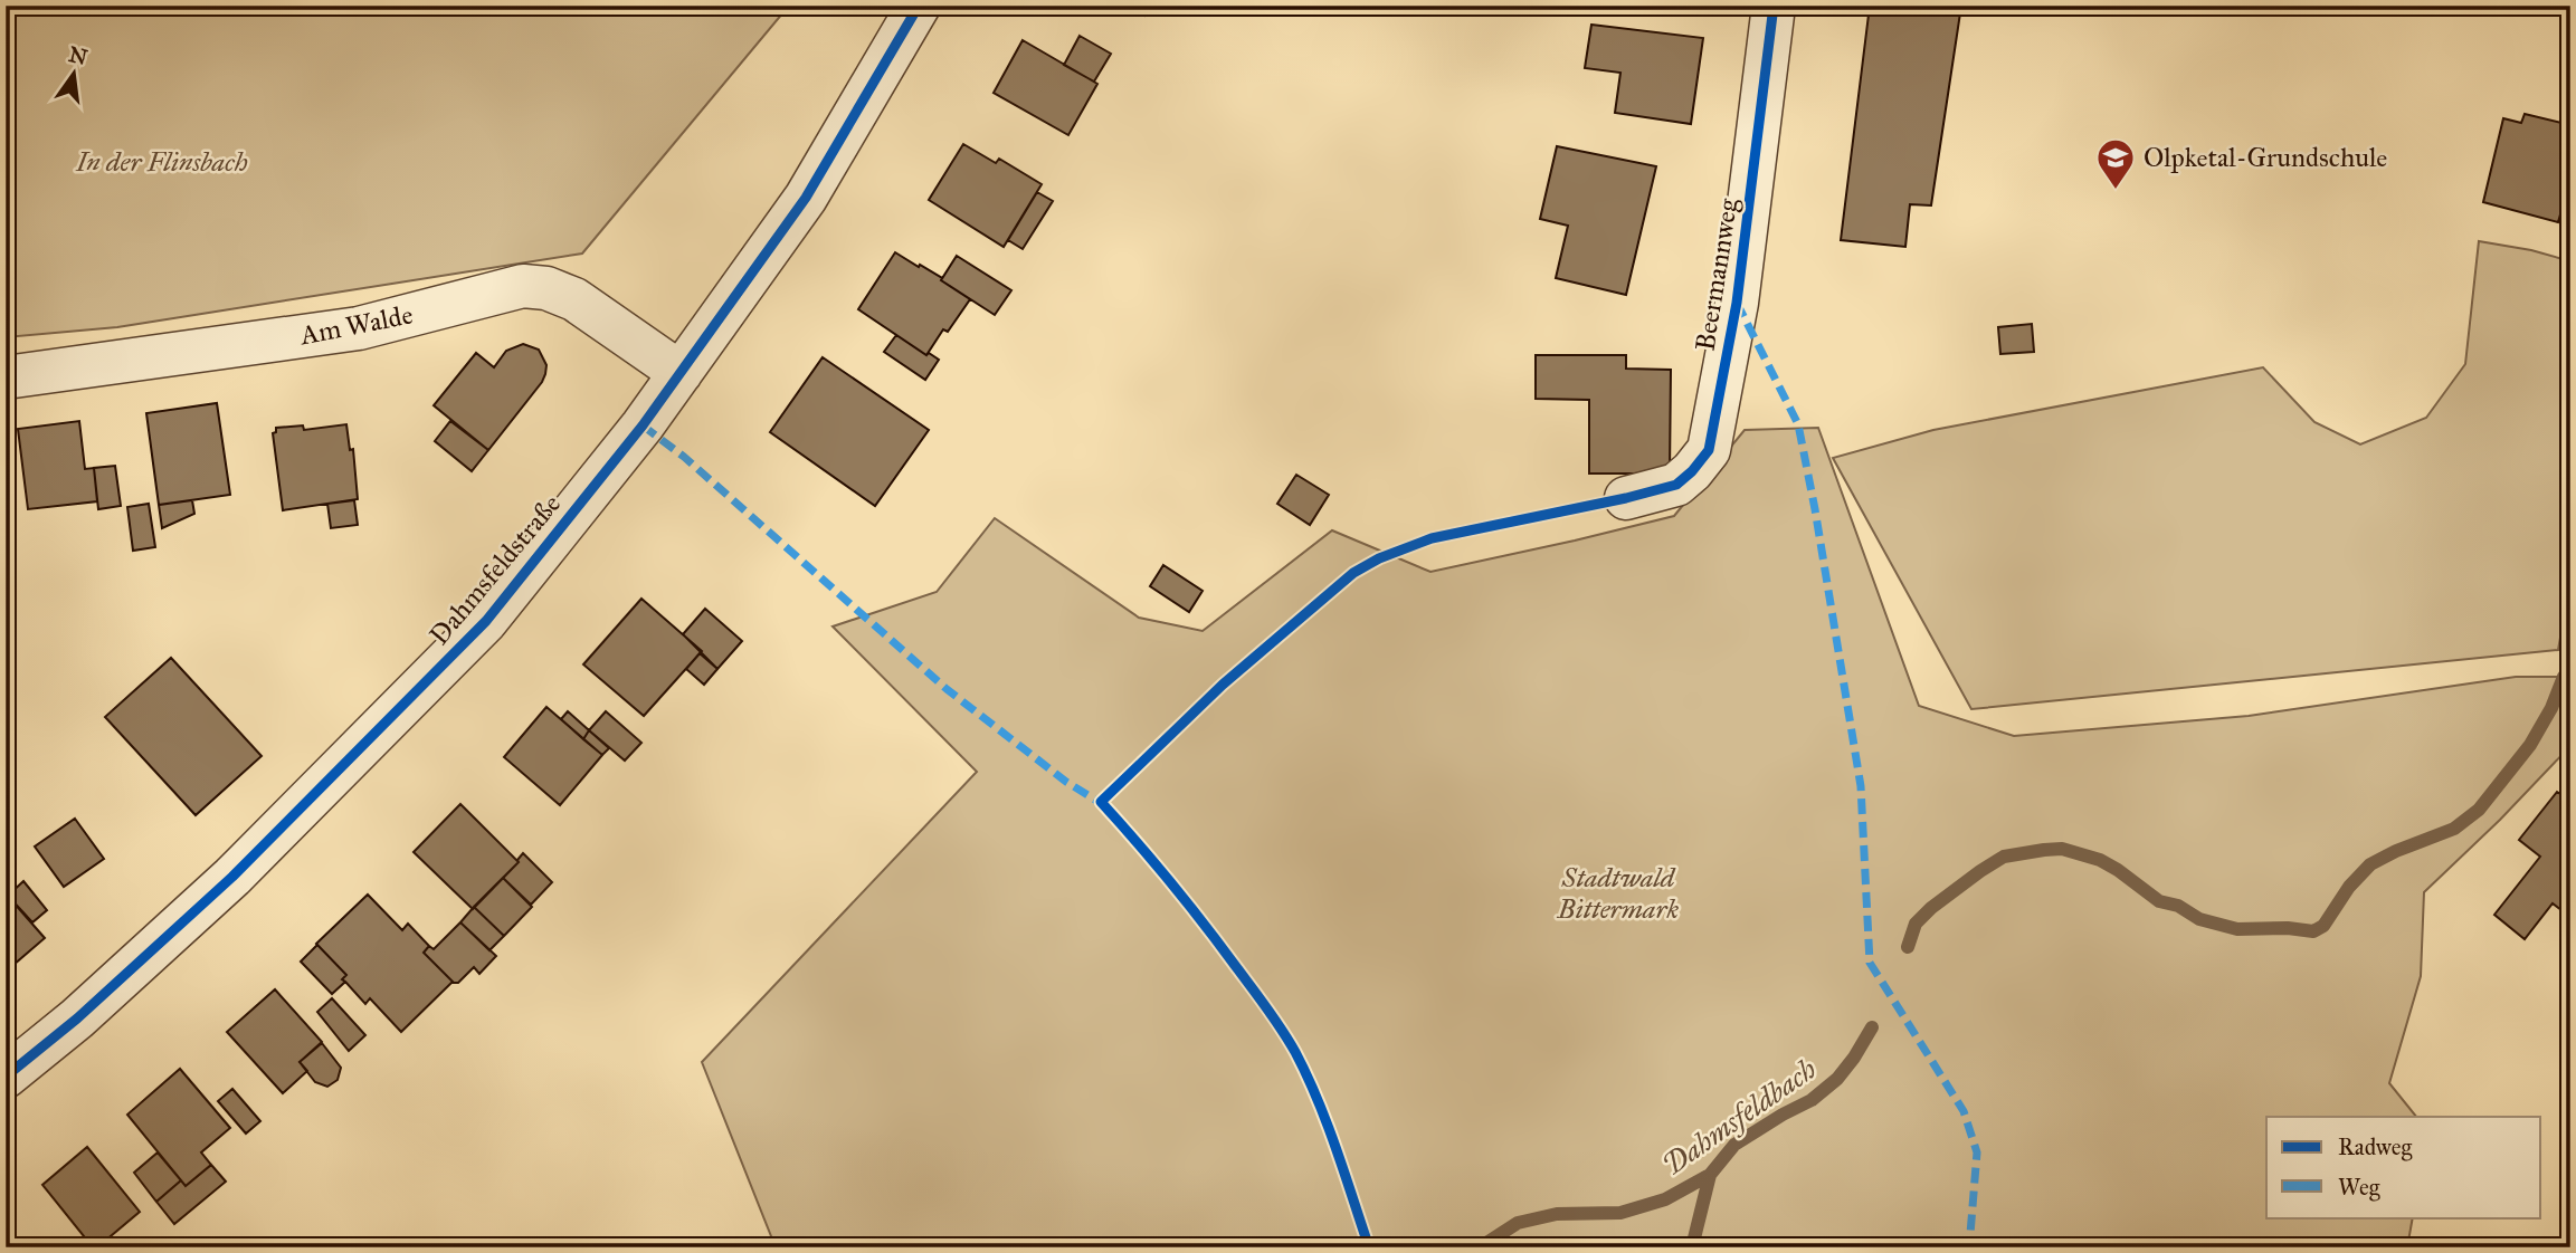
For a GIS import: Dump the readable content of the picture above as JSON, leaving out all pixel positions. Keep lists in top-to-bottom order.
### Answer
{
  "streets": {
    "street": ["Beermannweg", "Am Walde", "Dahmsfeldstraße"]
  },
  "crossings": [
    ["Am Walde", "Dahmsfeldstraße"]
  ],
  "water": ["Dahmsfeldbach"],
  "parks": ["In der Flinsbach", "Stadtwald Bittermark"],
  "places": {
    "school or university": ["Olpketal-Grundschule"]
  },
  "legend": ["Radweg", "Weg"],
  "north": "top"
}
